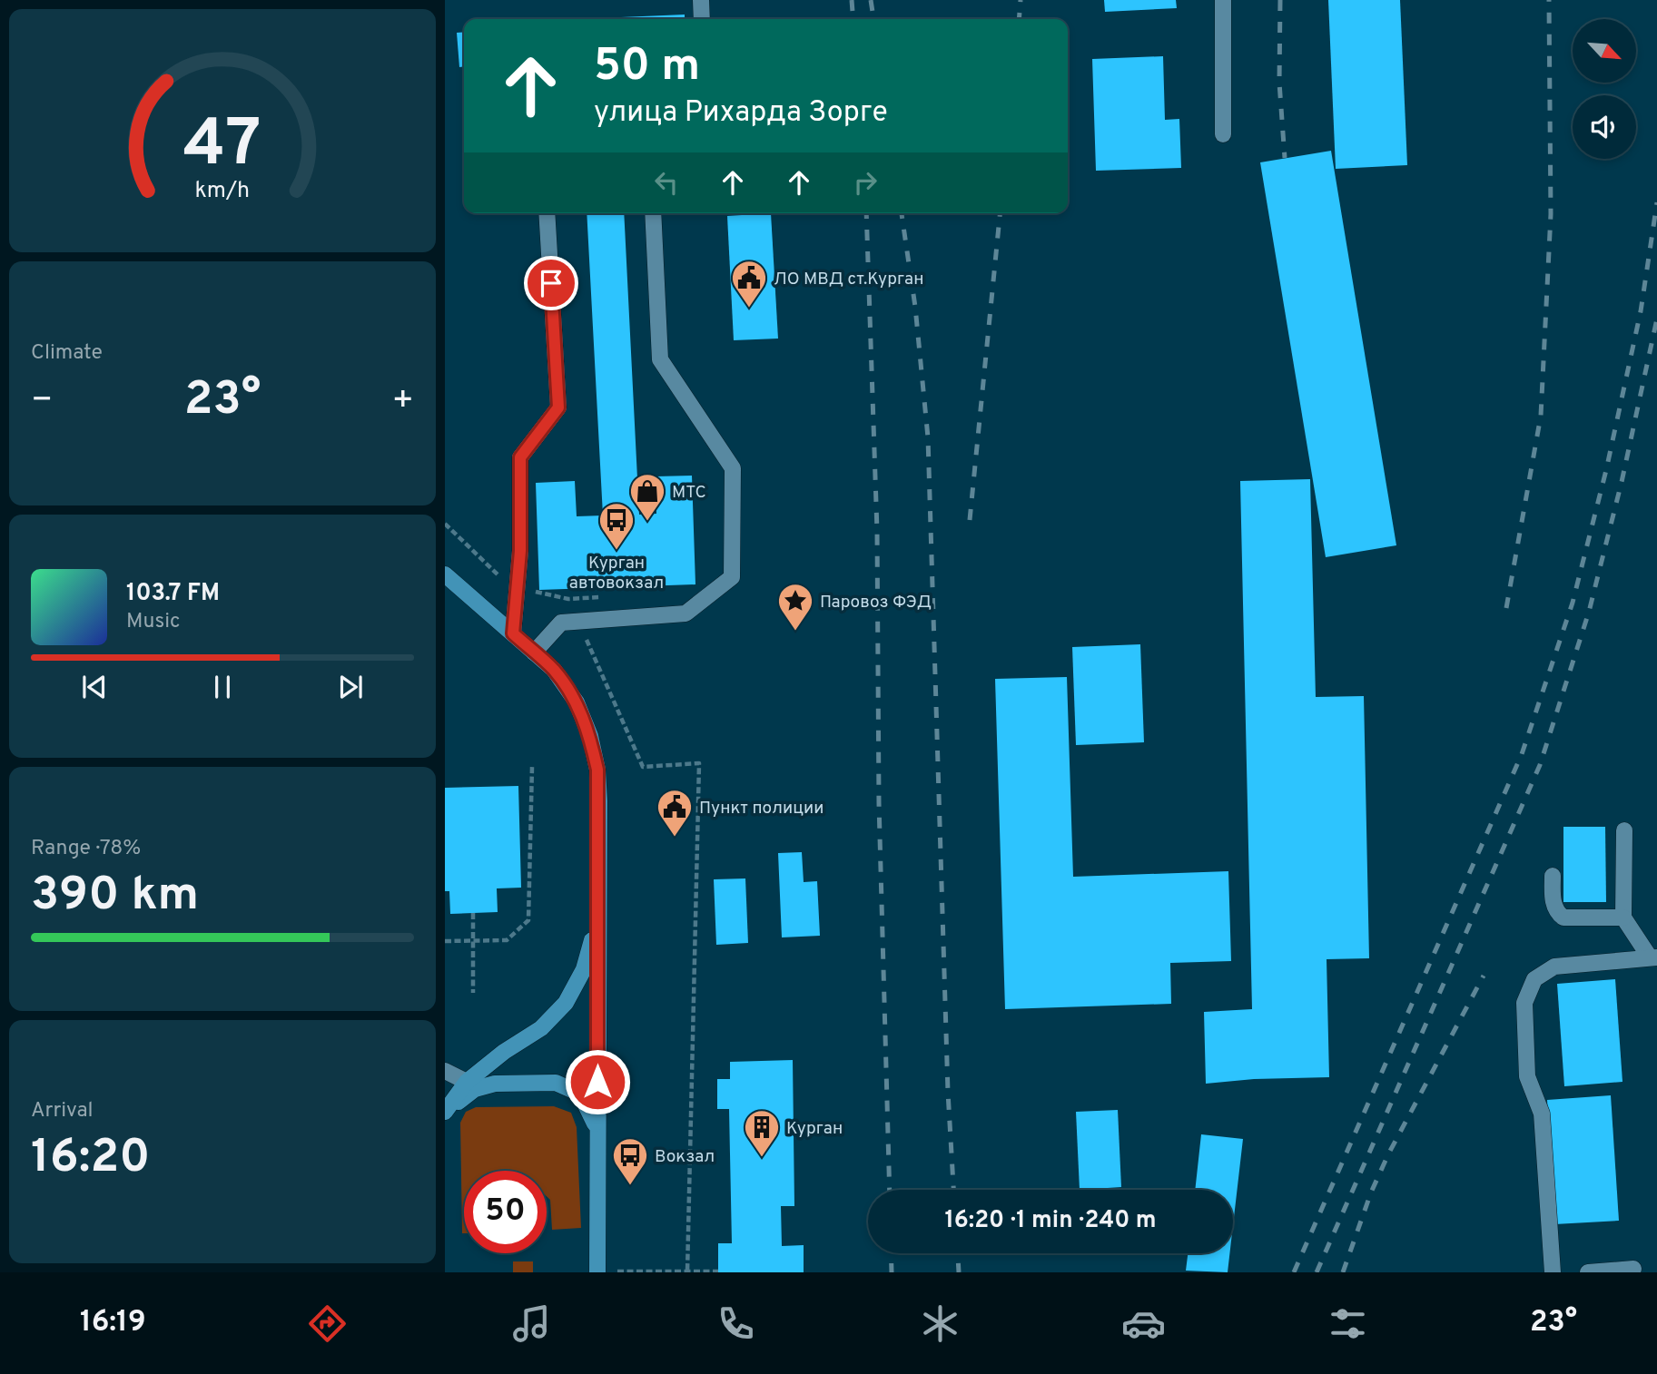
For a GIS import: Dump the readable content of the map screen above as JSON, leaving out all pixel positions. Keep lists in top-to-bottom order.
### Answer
{
  "places": {
    "public building": ["ЛО МВД ст.Курган", "Пункт полиции"],
    "shop": ["МТС"],
    "bus stop": ["Курган автовокзал", "Вокзал"],
    "place": ["Паровоз ФЭД"],
    "building": ["Курган"]
  },
  "north": "bottom right",
  "page": {
    "turn": ["50 m", "улица Рихарда Зорге"],
    "tile": [
      "Climate",
      ["Range · 78%", "390 km"],
      ["Arrival", "16:20"]
    ],
    "heat": ["−", "23°", "+"],
    "song": ["103.7 FM", "Music"],
    "limit": "50",
    "trip": "16:20 · 1 min · 240 m",
    "tabs": ["16:19", "23°"],
    "gauge": ["47", "km/h"]
  }
}
